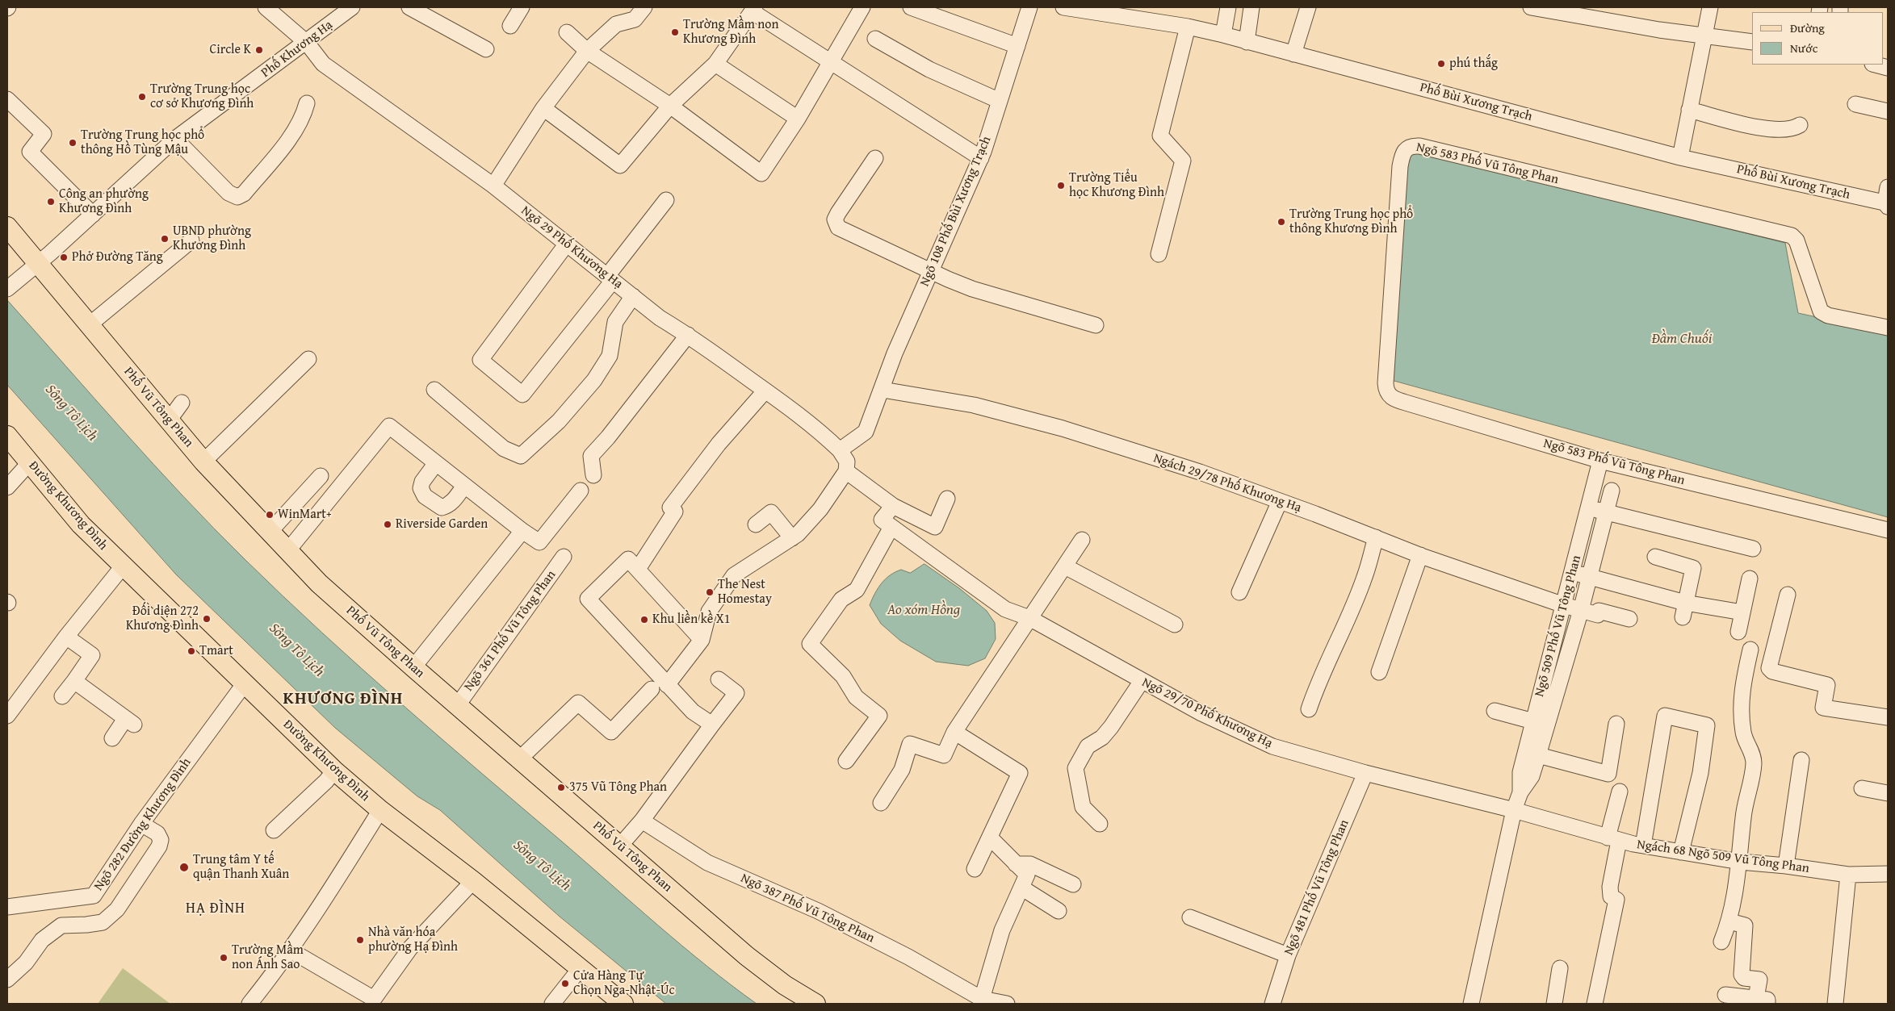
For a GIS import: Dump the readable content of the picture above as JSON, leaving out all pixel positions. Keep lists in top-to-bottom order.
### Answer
{
  "streets": {
    "main road": ["Phố Vũ Tông Phan", "Đường Khương Đình"],
    "street": [
      "Phố Khương Hạ",
      "Phố Bùi Xương Trạch",
      "Ngõ 583 Phố Vũ Tông Phan",
      "Ngõ 108 Phố Bùi Xương Trạch",
      "Ngõ 29 Phố Khương Hạ",
      "Ngách 29/78 Phố Khương Hạ",
      "Ngõ 509 Phố Vũ Tông Phan",
      "Ngõ 361 Phố Vũ Tông Phan",
      "Ngõ 29/70 Phố Khương Hạ",
      "Ngõ 282 Đường Khương Đình",
      "Ngách 68 Ngõ 509 Vũ Tông Phan",
      "Ngõ 481 Phố Vũ Tông Phan",
      "Ngõ 387 Phố Vũ Tông Phan"
    ]
  },
  "crossings": [
    ["Phố Khương Hạ", "Ngõ 29 Phố Khương Hạ"],
    ["Phố Khương Hạ", "Phố Vũ Tông Phan"],
    ["Ngõ 583 Phố Vũ Tông Phan", "Ngõ 509 Phố Vũ Tông Phan"],
    ["Ngõ 108 Phố Bùi Xương Trạch", "Ngách 29/78 Phố Khương Hạ"],
    ["Phố Vũ Tông Phan", "Ngõ 361 Phố Vũ Tông Phan"],
    ["Ngách 29/78 Phố Khương Hạ", "Ngõ 509 Phố Vũ Tông Phan"],
    ["Đường Khương Đình", "Ngõ 282 Đường Khương Đình"],
    ["Ngõ 509 Phố Vũ Tông Phan", "Ngõ 29/70 Phố Khương Hạ"],
    ["Ngõ 509 Phố Vũ Tông Phan", "Ngách 68 Ngõ 509 Vũ Tông Phan"],
    ["Ngõ 29/70 Phố Khương Hạ", "Ngách 68 Ngõ 509 Vũ Tông Phan"],
    ["Ngõ 29/70 Phố Khương Hạ", "Ngõ 481 Phố Vũ Tông Phan"]
  ],
  "districts": ["KHƯƠNG ĐÌNH", "HẠ ĐÌNH"],
  "water": ["Đầm Chuối", "Sông Tô Lịch", "Ao xóm Hồng"],
  "places": [
    "Trường Mầm non Khương Đình",
    "Circle K",
    "phú thắg",
    "Trường Trung học cơ sở Khương Đình",
    "Trường Trung học phổ thông Hồ Tùng Mậu",
    "Trường Tiểu học Khương Đình",
    "Công an phường Khương Đình",
    "Trường Trung học phổ thông Khương Đình",
    "UBND phường Khương Đình",
    "Phở Đường Tăng",
    "WinMart+",
    "Riverside Garden",
    "The Nest Homestay",
    "Đối diện 272 Khương Đình",
    "Khu liền kề X1",
    "Tmart",
    "375 Vũ Tông Phan",
    "Trung tâm Y tế quận Thanh Xuân",
    "Nhà văn hóa phường Hạ Đình",
    "Trường Mầm non Ánh Sao",
    "Cửa Hàng Tự Chọn Nga-Nhật-Úc"
  ],
  "legend": ["Đường", "Nước"]
}
